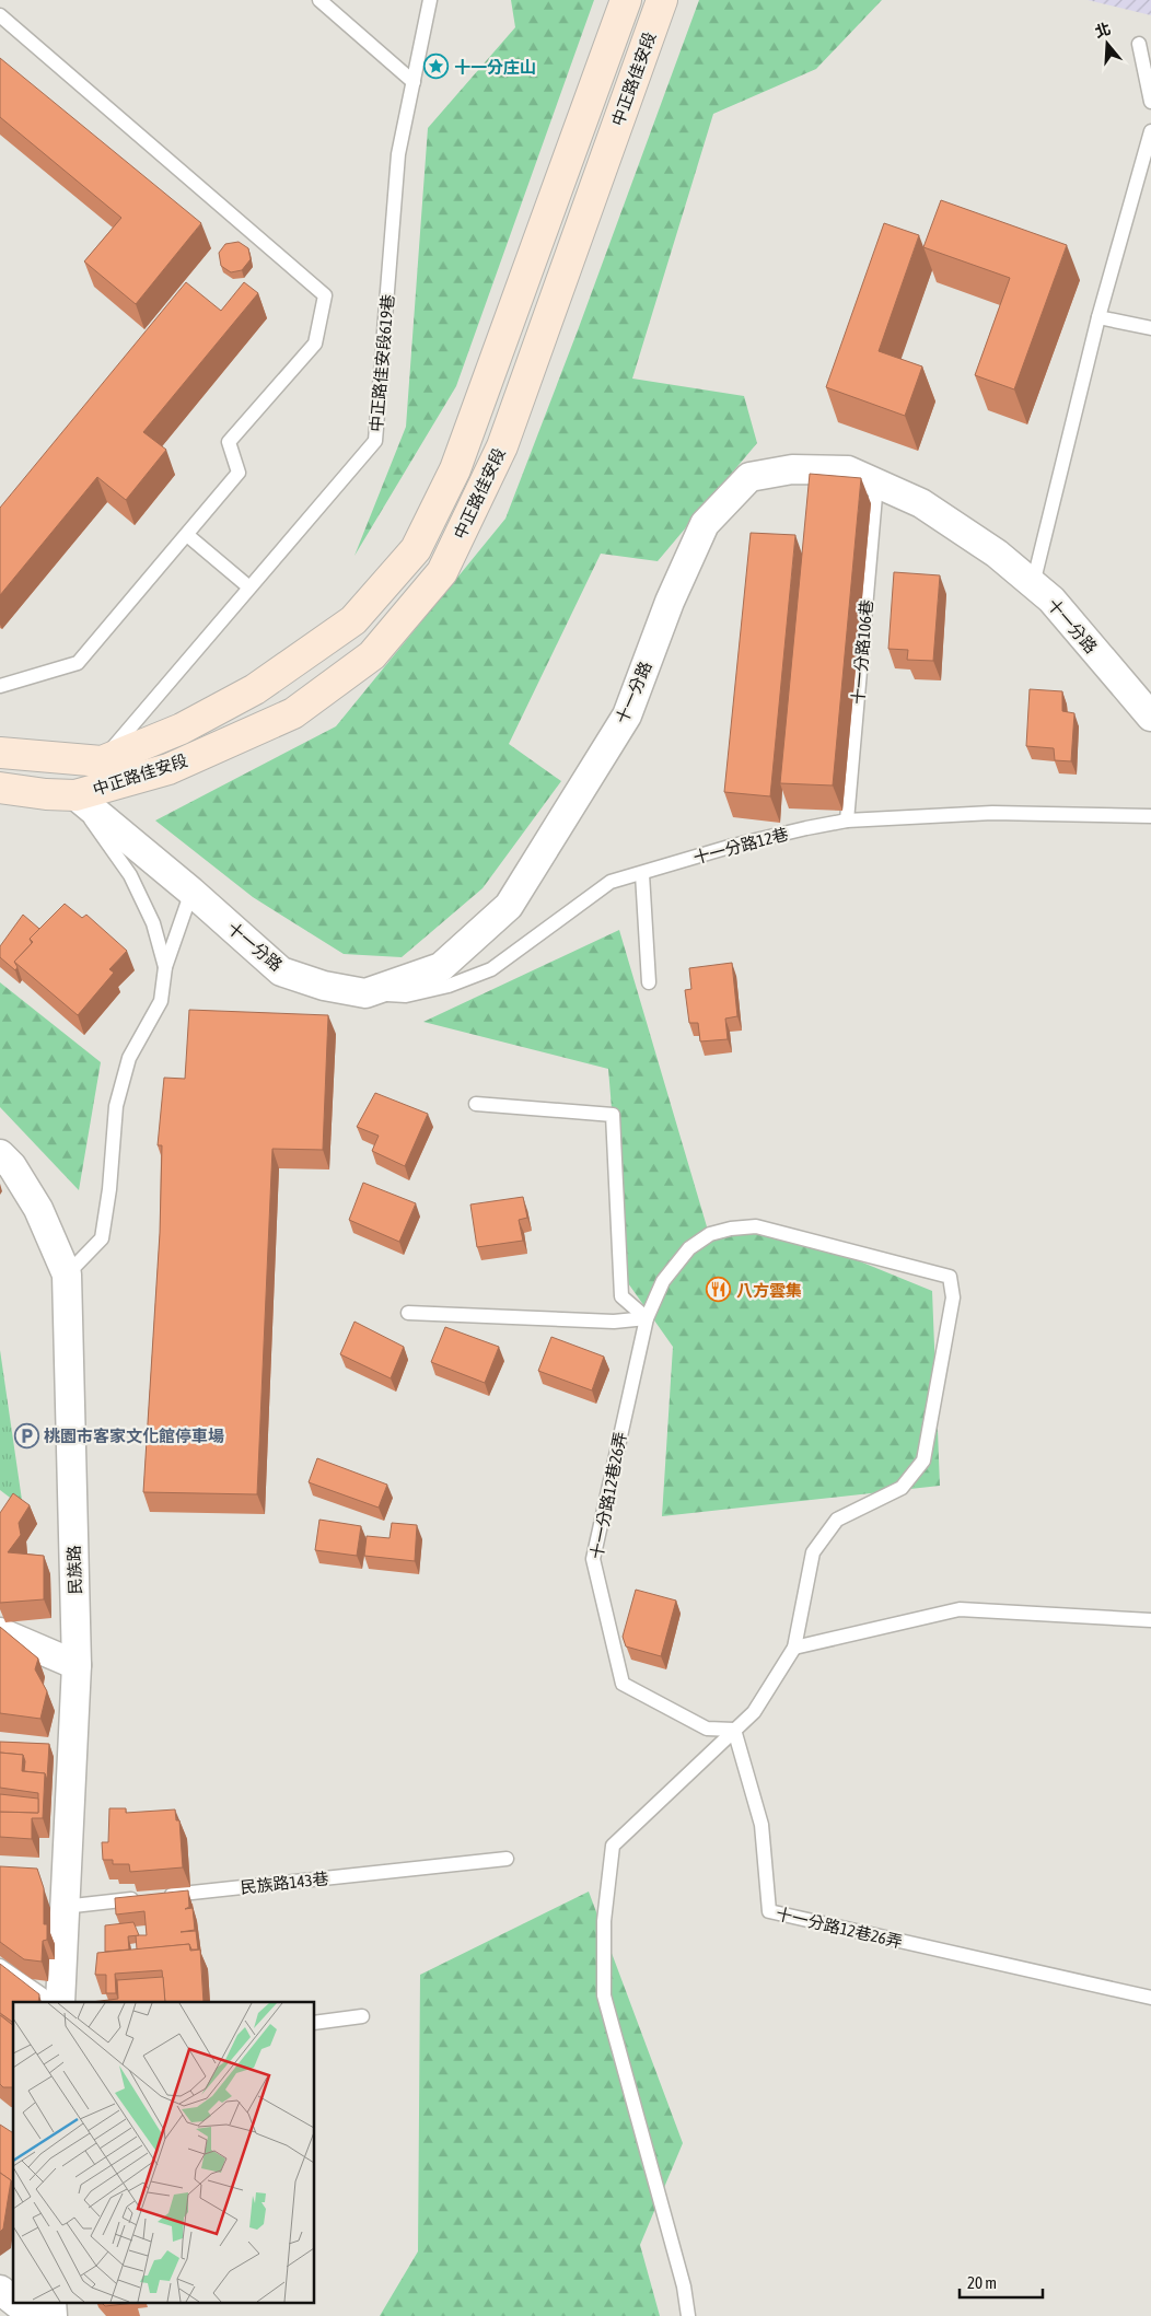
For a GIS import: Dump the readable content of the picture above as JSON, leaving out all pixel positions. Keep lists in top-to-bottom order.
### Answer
{
  "streets": {
    "main road": ["中正路佳安段"],
    "street": ["十一分路", "民族路"],
    "lane": [
      "中正路佳安段619巷",
      "十一分路106巷",
      "十一分路12巷",
      "十一分路12巷26弄",
      "民族路143巷"
    ]
  },
  "crossings": [
    ["中正路佳安段", "中正路佳安段619巷"],
    ["中正路佳安段", "十一分路"],
    ["中正路佳安段619巷", "十一分路"],
    ["十一分路", "十一分路106巷"],
    ["十一分路", "十一分路12巷"],
    ["十一分路106巷", "十一分路12巷"],
    ["民族路", "民族路143巷"]
  ],
  "places": {
    "place": ["十一分庄山"],
    "restaurant": ["八方雲集"],
    "parking": ["桃園市客家文化館停車場"]
  },
  "scale_bar": "20 m",
  "north": "top"
}
